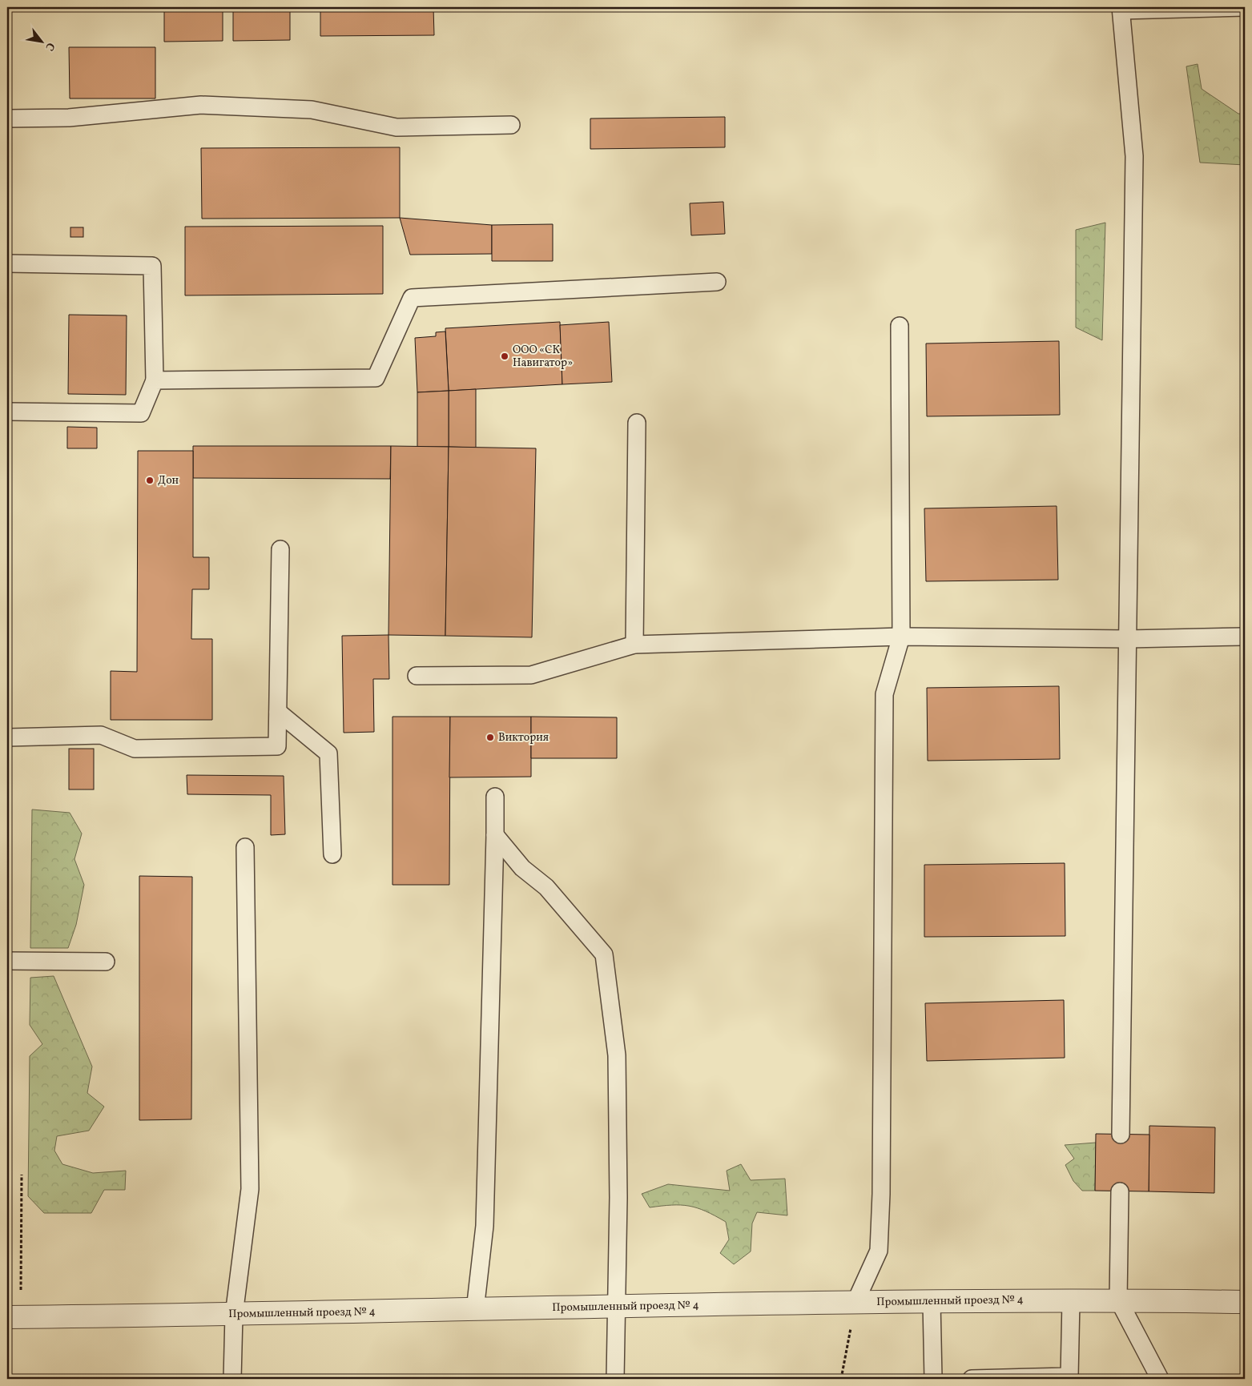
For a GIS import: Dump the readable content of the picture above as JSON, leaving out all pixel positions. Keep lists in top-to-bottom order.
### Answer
{
  "streets": {
    "street": ["Промышленный проезд № 4"]
  },
  "places": ["ООО «СК Навигатор»", "Дон", "Виктория"],
  "north": "bottom right"
}
